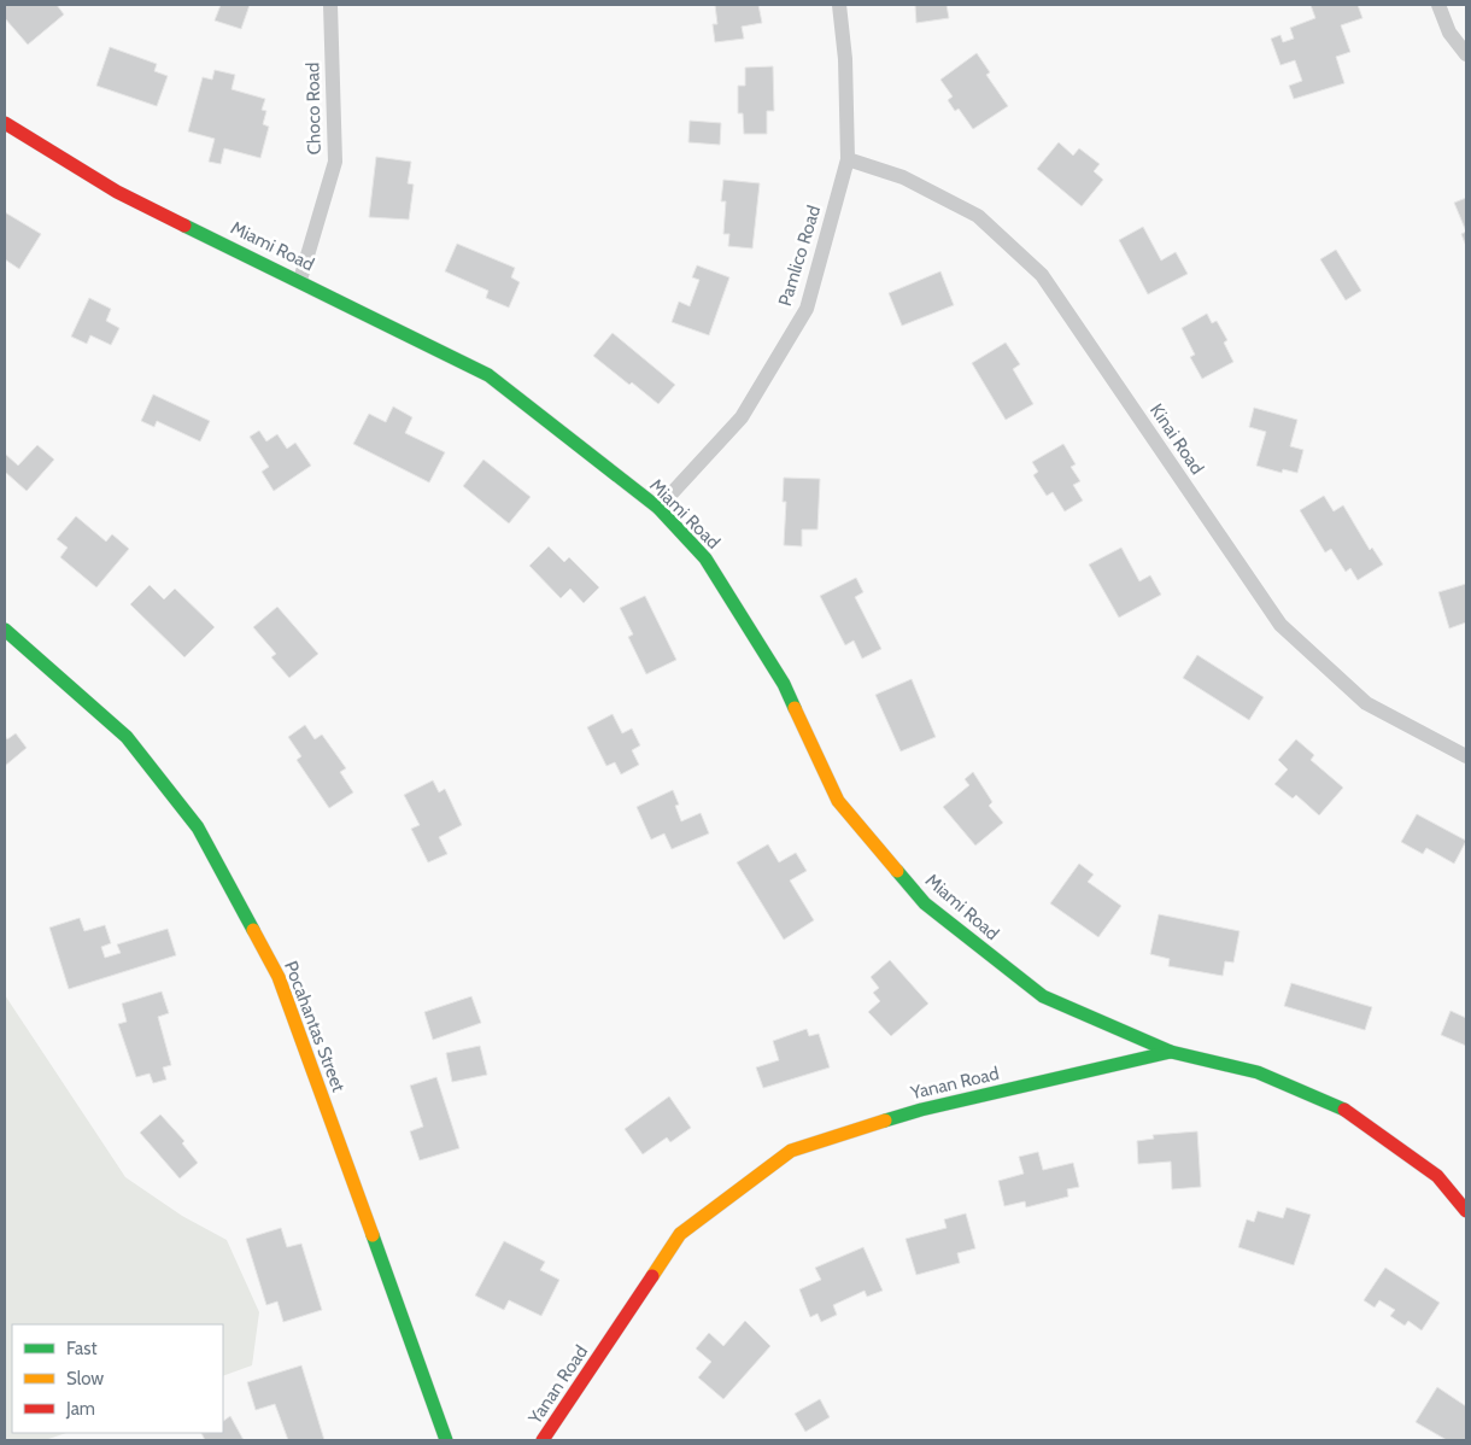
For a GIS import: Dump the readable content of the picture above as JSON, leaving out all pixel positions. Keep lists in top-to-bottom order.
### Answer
{
  "streets": {
    "street": [
      "Choco Road",
      "Miami Road",
      "Pamlico Road",
      "Kinai Road",
      "Pocahantas Street",
      "Yanan Road"
    ]
  },
  "crossings": [
    ["Choco Road", "Miami Road"],
    ["Miami Road", "Pamlico Road"],
    ["Miami Road", "Yanan Road"],
    ["Pamlico Road", "Kinai Road"]
  ],
  "legend": ["Fast", "Slow", "Jam"]
}
